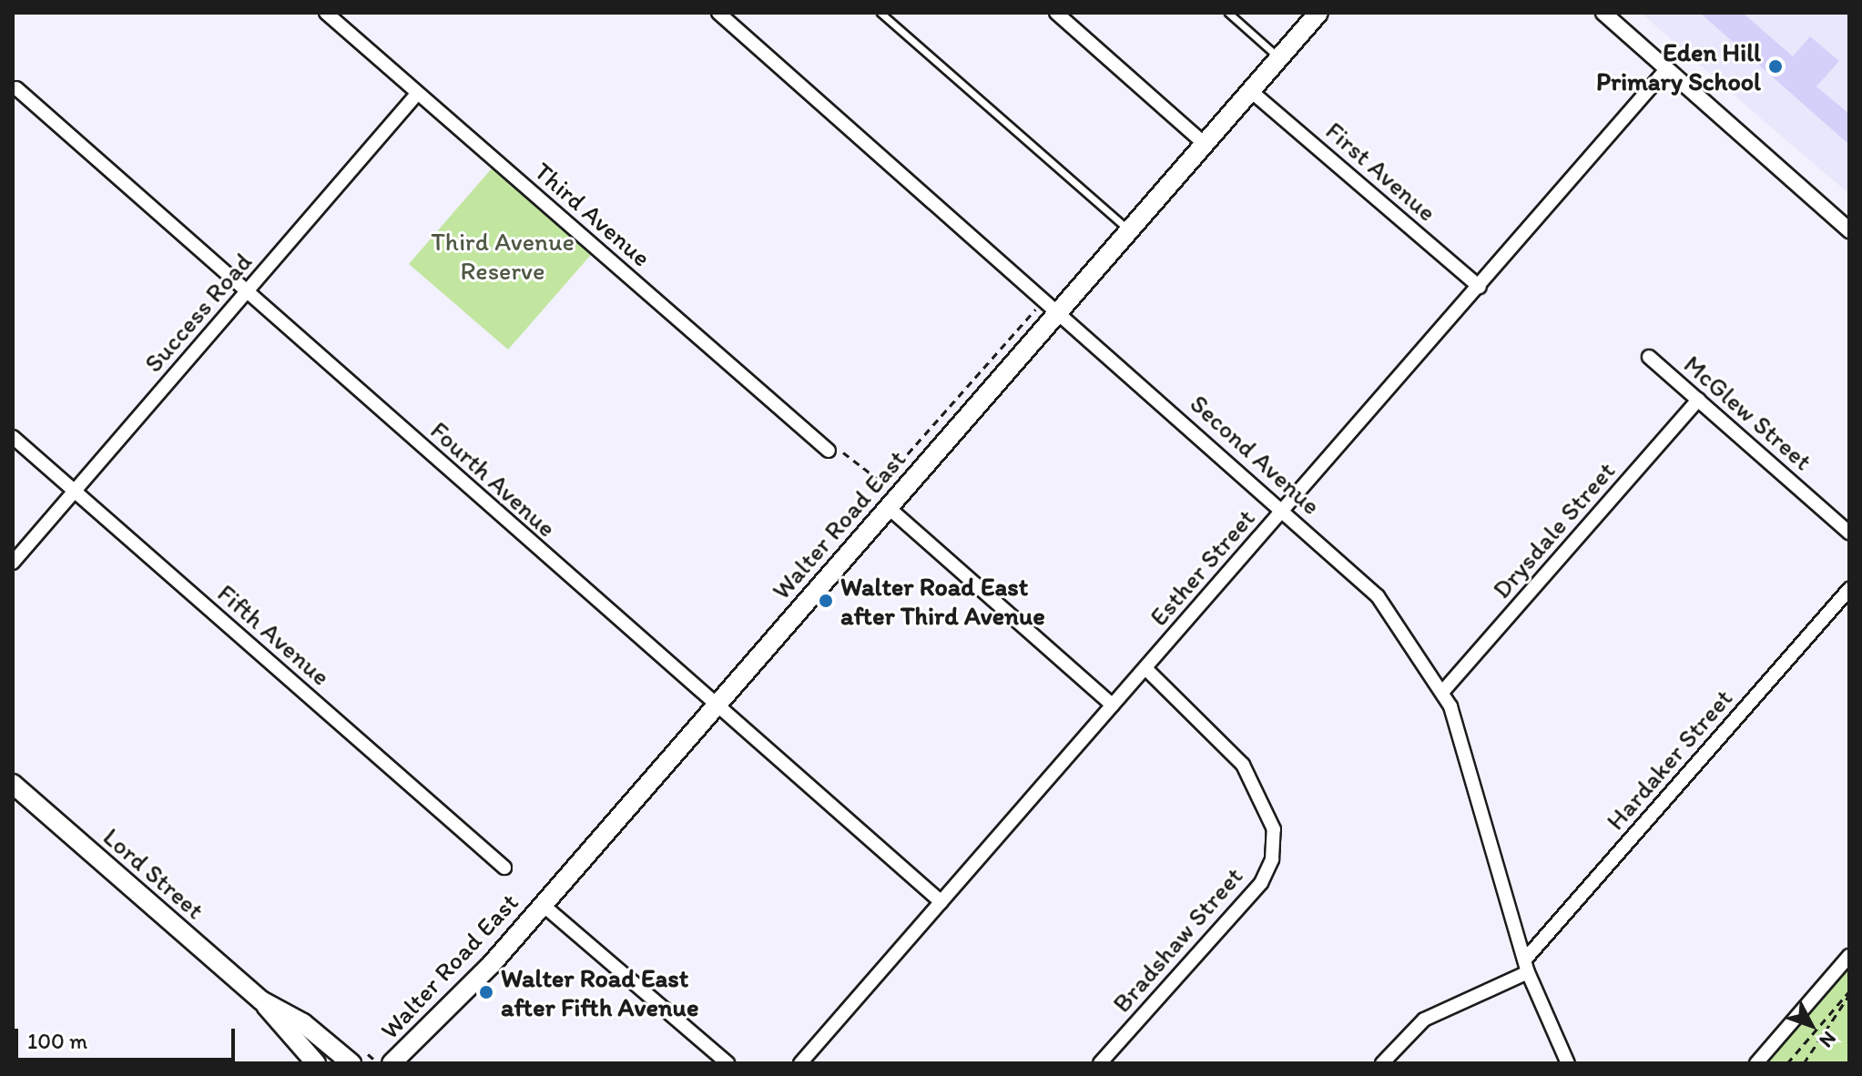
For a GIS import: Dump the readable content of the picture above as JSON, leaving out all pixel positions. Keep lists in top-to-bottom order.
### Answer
{
  "streets": {
    "main road": ["Walter Road East", "Lord Street"],
    "street": [
      "First Avenue",
      "Third Avenue",
      "Success Road",
      "McGlew Street",
      "Second Avenue",
      "Fourth Avenue",
      "Drysdale Street",
      "Esther Street",
      "Fifth Avenue",
      "Hardaker Street",
      "Bradshaw Street"
    ]
  },
  "crossings": [
    ["First Avenue", "Walter Road East"],
    ["First Avenue", "Esther Street"],
    ["Third Avenue", "Success Road"],
    ["Success Road", "Fourth Avenue"],
    ["Success Road", "Fifth Avenue"],
    ["McGlew Street", "Drysdale Street"],
    ["Second Avenue", "Walter Road East"],
    ["Second Avenue", "Drysdale Street"],
    ["Second Avenue", "Esther Street"],
    ["Second Avenue", "Hardaker Street"],
    ["Fourth Avenue", "Walter Road East"],
    ["Fourth Avenue", "Esther Street"],
    ["Esther Street", "Bradshaw Street"]
  ],
  "parks": ["Third Avenue Reserve"],
  "places": ["Eden Hill Primary School", "Walter Road East after Third Avenue", "Walter Road East after Fifth Avenue"],
  "scale_bar": "100 m",
  "north": "bottom right"
}
